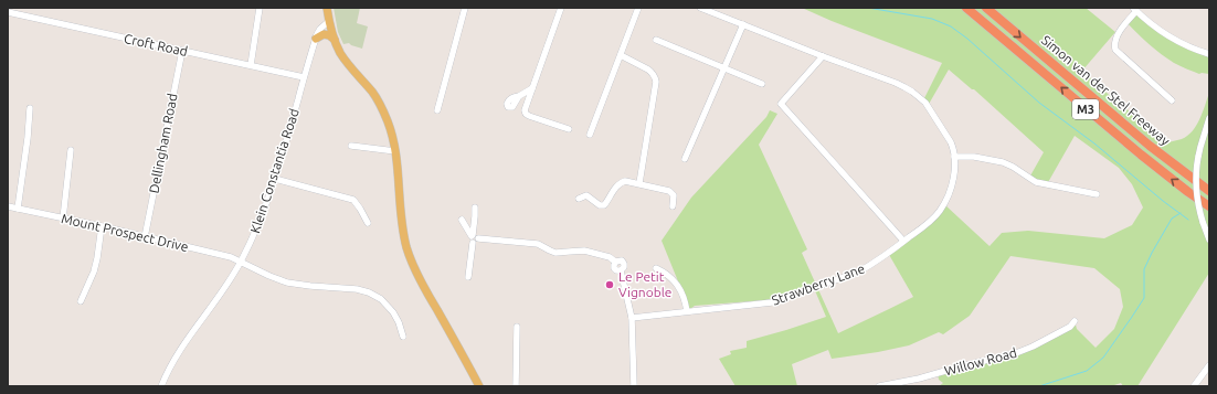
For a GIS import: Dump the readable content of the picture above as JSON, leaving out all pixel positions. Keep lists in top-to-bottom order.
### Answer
{
  "streets": {
    "highway": ["Simon van der Stel Freeway", "M3"],
    "street": [
      "Croft Road",
      "Dellingham Road",
      "Klein Constantia Road",
      "Mount Prospect Drive",
      "Strawberry Lane",
      "Willow Road"
    ]
  },
  "crossings": [
    ["Croft Road", "Dellingham Road"],
    ["Croft Road", "Klein Constantia Road"],
    ["Dellingham Road", "Mount Prospect Drive"],
    ["Klein Constantia Road", "Mount Prospect Drive"]
  ],
  "places": ["Le Petit Vignoble"]
}
